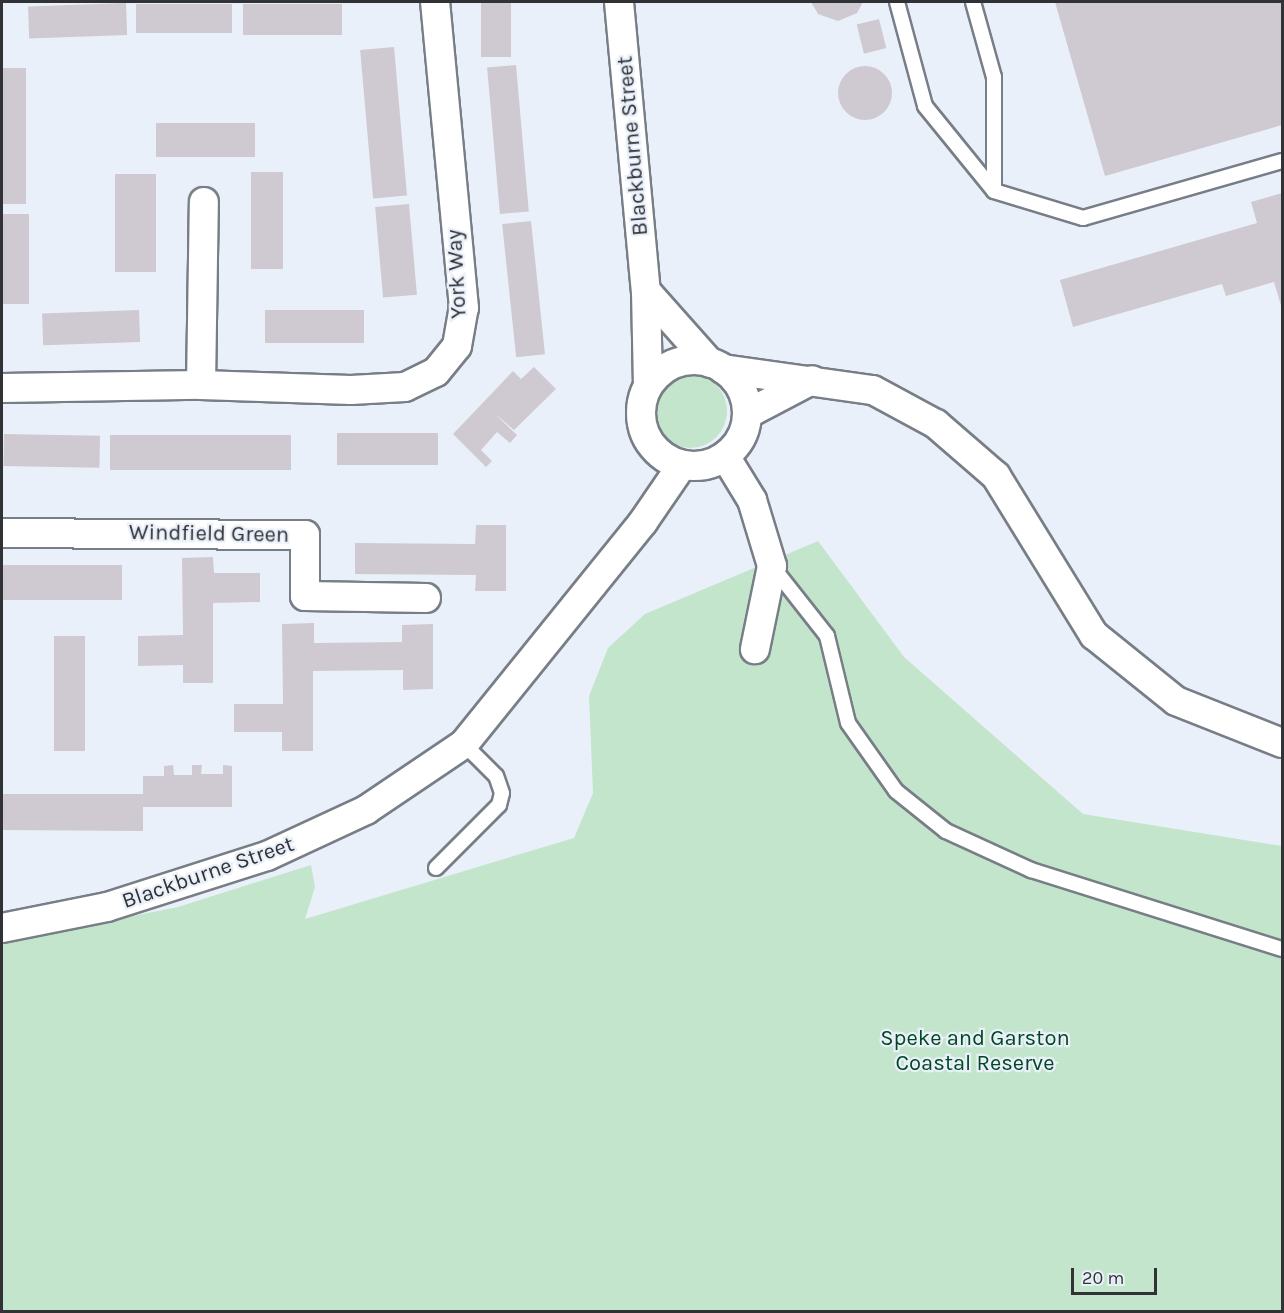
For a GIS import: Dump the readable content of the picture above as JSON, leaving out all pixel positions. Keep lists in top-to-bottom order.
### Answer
{
  "streets": {
    "street": ["Blackburne Street", "York Way", "Windfield Green"]
  },
  "parks": ["Speke and Garston Coastal Reserve"],
  "scale_bar": "20 m"
}
